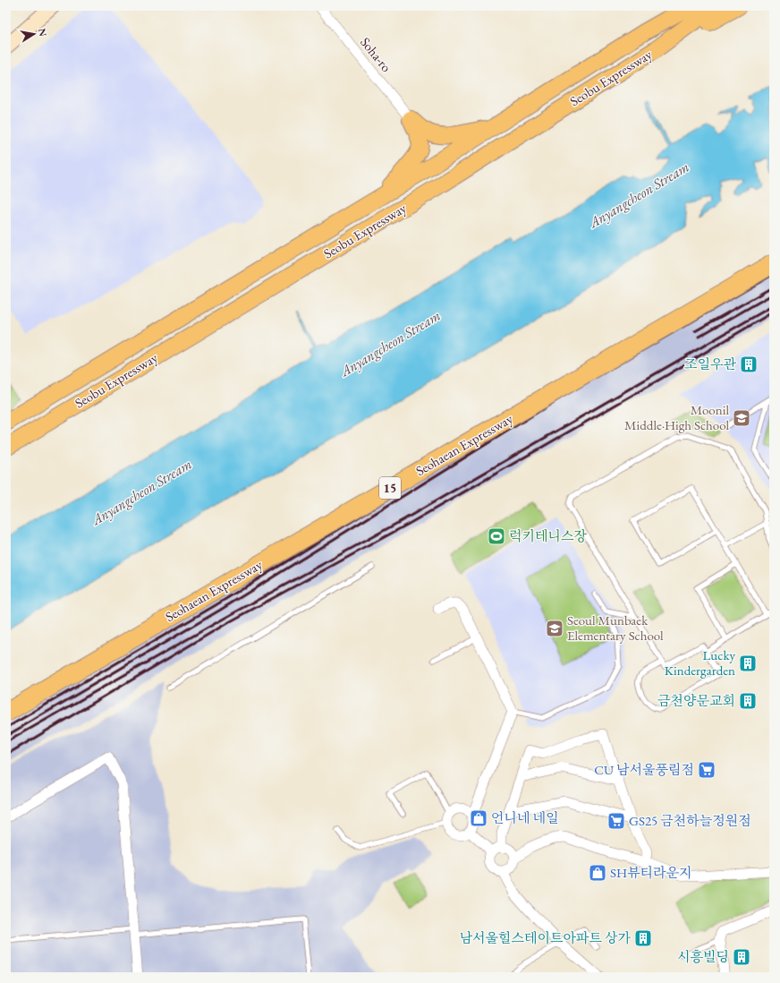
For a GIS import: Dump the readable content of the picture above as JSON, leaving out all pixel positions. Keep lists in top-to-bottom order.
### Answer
{
  "streets": {
    "highway": ["Seobu Expressway", "Seohaean Expressway", "15"],
    "street": ["Soha-ro"]
  },
  "water": ["Anyangcheon Stream"],
  "places": {
    "building": [
      "조일우관",
      "Lucky Kindergarden",
      "금천양문교회",
      "남서울힐스테이트아파트 상가",
      "시흥빌딩"
    ],
    "school or university": ["Moonil Middle·High School", "Seoul Munbaek Elementary School"],
    "sports": ["럭키테니스장"],
    "supermarket": ["CU 남서울풍림점", "GS25 금천하늘정원점"],
    "shop": ["언니네 네일", "SH뷰티라운지"]
  },
  "north": "right"
}
